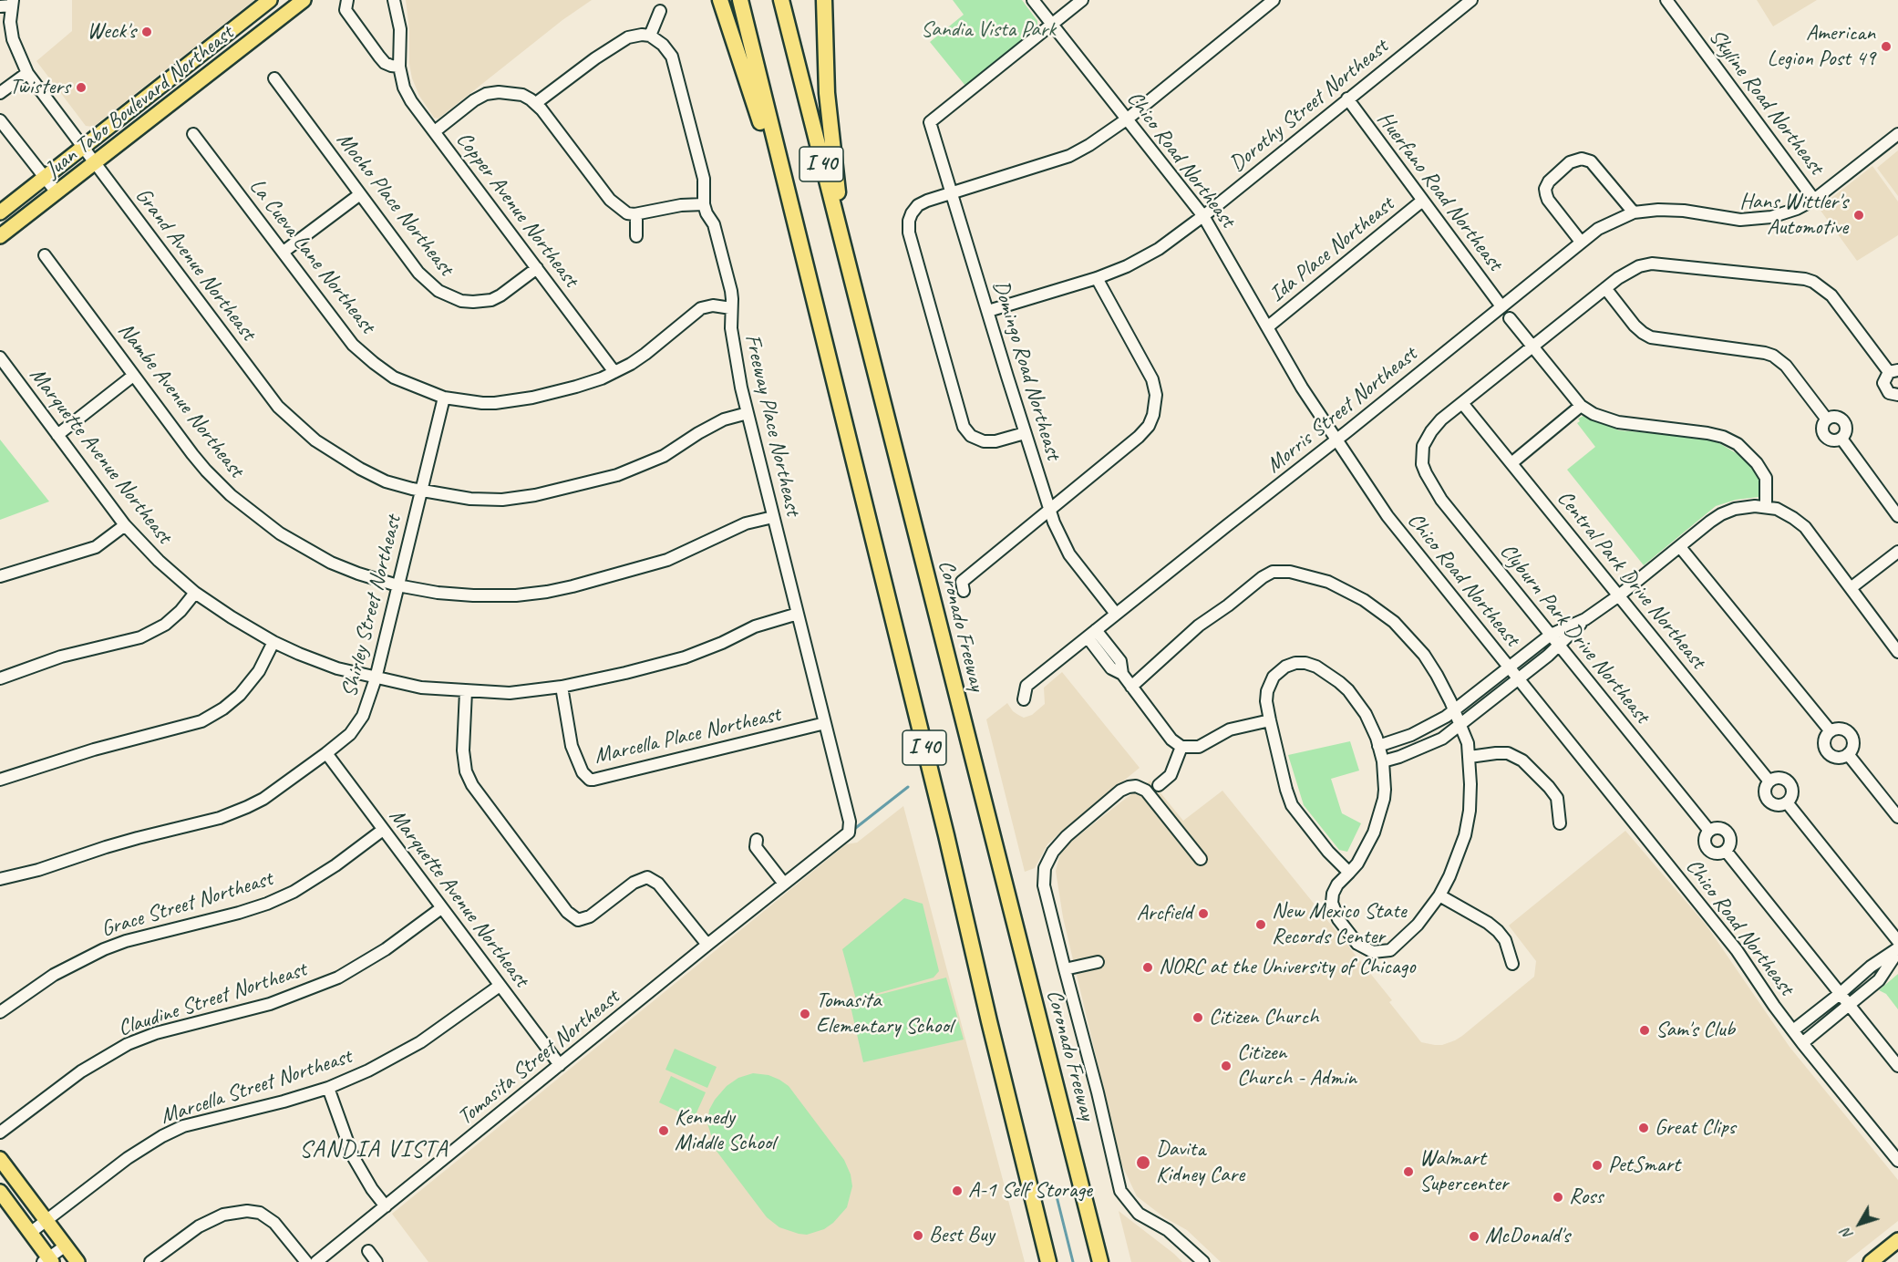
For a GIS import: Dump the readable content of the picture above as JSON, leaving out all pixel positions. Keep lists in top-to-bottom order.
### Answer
{
  "streets": {
    "highway": ["I 40", "Coronado Freeway"],
    "main road": ["Juan Tabo Boulevard Northeast"],
    "street": [
      "Skyline Road Northeast",
      "Dorothy Street Northeast",
      "Chico Road Northeast",
      "Huerfano Road Northeast",
      "Mocho Place Northeast",
      "Copper Avenue Northeast",
      "Ida Place Northeast",
      "La Cueva Lane Northeast",
      "Grand Avenue Northeast",
      "Domingo Road Northeast",
      "Nambe Avenue Northeast",
      "Morris Street Northeast",
      "Freeway Place Northeast",
      "Marquette Avenue Northeast",
      "Central Park Drive Northeast",
      "Shirley Street Northeast",
      "Clyburn Park Drive Northeast",
      "Marcella Place Northeast",
      "Grace Street Northeast",
      "Claudine Street Northeast",
      "Tomasita Street Northeast",
      "Marcella Street Northeast"
    ]
  },
  "crossings": [
    ["Juan Tabo Boulevard Northeast", "Grand Avenue Northeast"],
    ["Skyline Road Northeast", "Morris Street Northeast"],
    ["Dorothy Street Northeast", "Chico Road Northeast"],
    ["Dorothy Street Northeast", "Huerfano Road Northeast"],
    ["Dorothy Street Northeast", "Domingo Road Northeast"],
    ["Chico Road Northeast", "Ida Place Northeast"],
    ["Chico Road Northeast", "Domingo Road Northeast"],
    ["Chico Road Northeast", "Morris Street Northeast"],
    ["Huerfano Road Northeast", "Ida Place Northeast"],
    ["Huerfano Road Northeast", "Morris Street Northeast"],
    ["Mocho Place Northeast", "Copper Avenue Northeast"],
    ["Copper Avenue Northeast", "La Cueva Lane Northeast"],
    ["La Cueva Lane Northeast", "Freeway Place Northeast"],
    ["La Cueva Lane Northeast", "Shirley Street Northeast"],
    ["Grand Avenue Northeast", "Freeway Place Northeast"],
    ["Grand Avenue Northeast", "Shirley Street Northeast"],
    ["Domingo Road Northeast", "Morris Street Northeast"],
    ["Nambe Avenue Northeast", "Shirley Street Northeast"],
    ["Freeway Place Northeast", "Marcella Place Northeast"],
    ["Freeway Place Northeast", "Tomasita Street Northeast"],
    ["Marquette Avenue Northeast", "Shirley Street Northeast"],
    ["Marquette Avenue Northeast", "Grace Street Northeast"],
    ["Marquette Avenue Northeast", "Claudine Street Northeast"],
    ["Marquette Avenue Northeast", "Tomasita Street Northeast"],
    ["Marquette Avenue Northeast", "Marcella Street Northeast"],
    ["Central Park Drive Northeast", "Clyburn Park Drive Northeast"]
  ],
  "districts": ["SANDIA VISTA"],
  "parks": ["Sandia Vista Park"],
  "places": [
    "Weck's",
    "American Legion Post 49",
    "Twisters",
    "Hans Wittler's Automotive",
    "Arcfield",
    "New Mexico State Records Center",
    "NORC at the University of Chicago",
    "Tomasita Elementary School",
    "Citizen Church",
    "Sam's Club",
    "Citizen Church - Admin",
    "Great Clips",
    "Kennedy Middle School",
    "Davita Kidney Care",
    "PetSmart",
    "Walmart Supercenter",
    "A-1 Self Storage",
    "Ross",
    "Best Buy",
    "McDonald's"
  ],
  "north": "bottom left"
}
